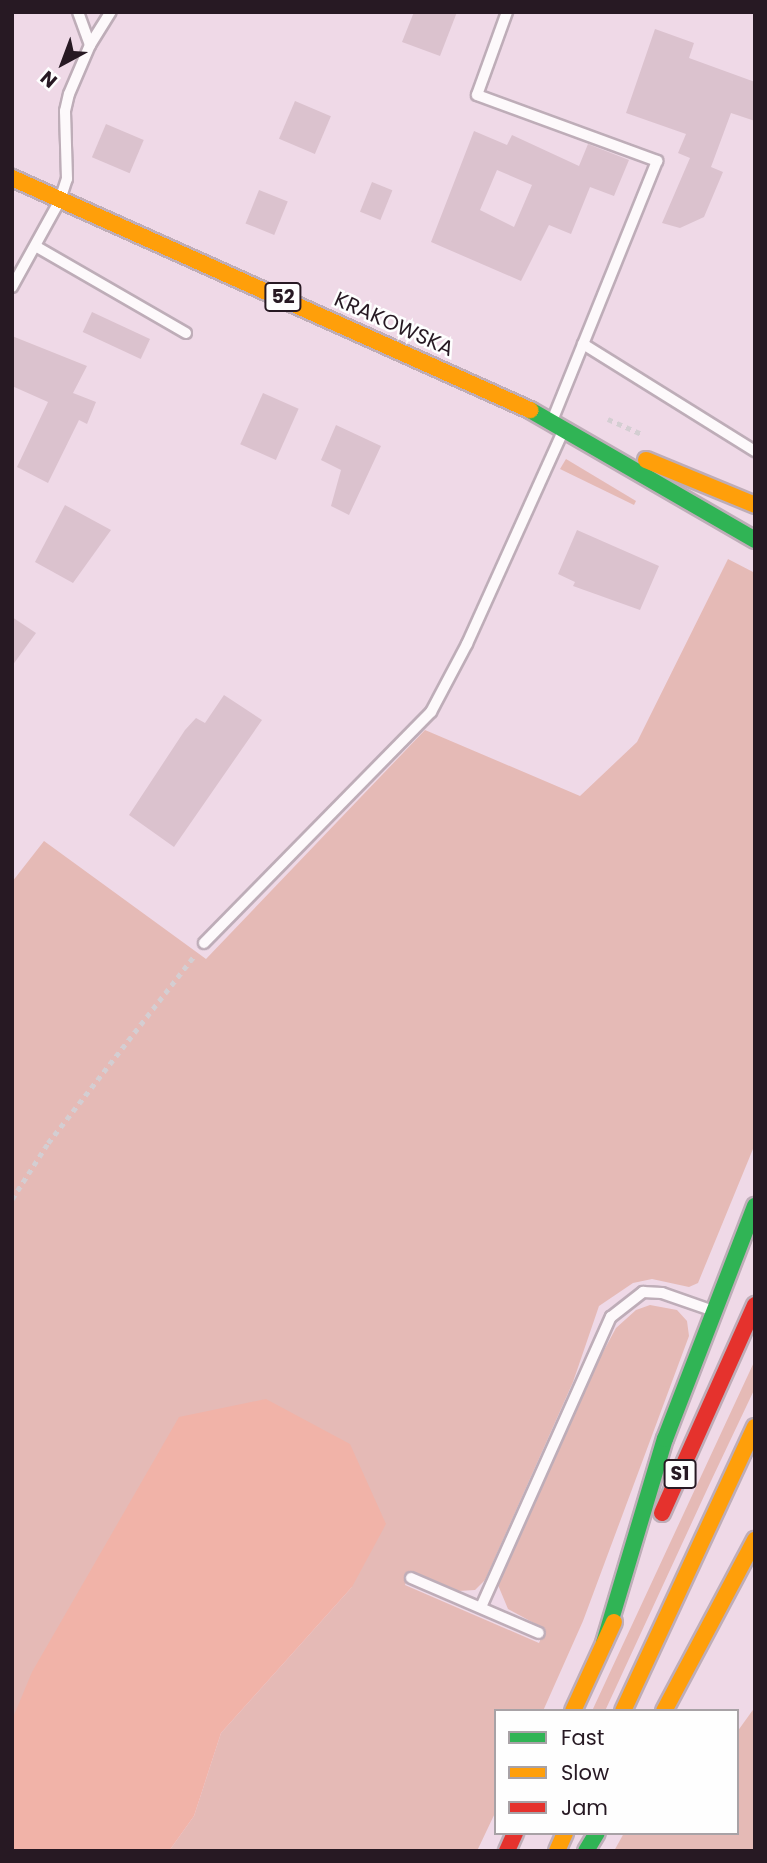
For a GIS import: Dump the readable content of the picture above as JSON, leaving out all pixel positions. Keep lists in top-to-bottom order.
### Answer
{
  "streets": {
    "main road": ["52", "KRAKOWSKA", "S1"]
  },
  "legend": ["Fast", "Slow", "Jam"],
  "north": "bottom left"
}
